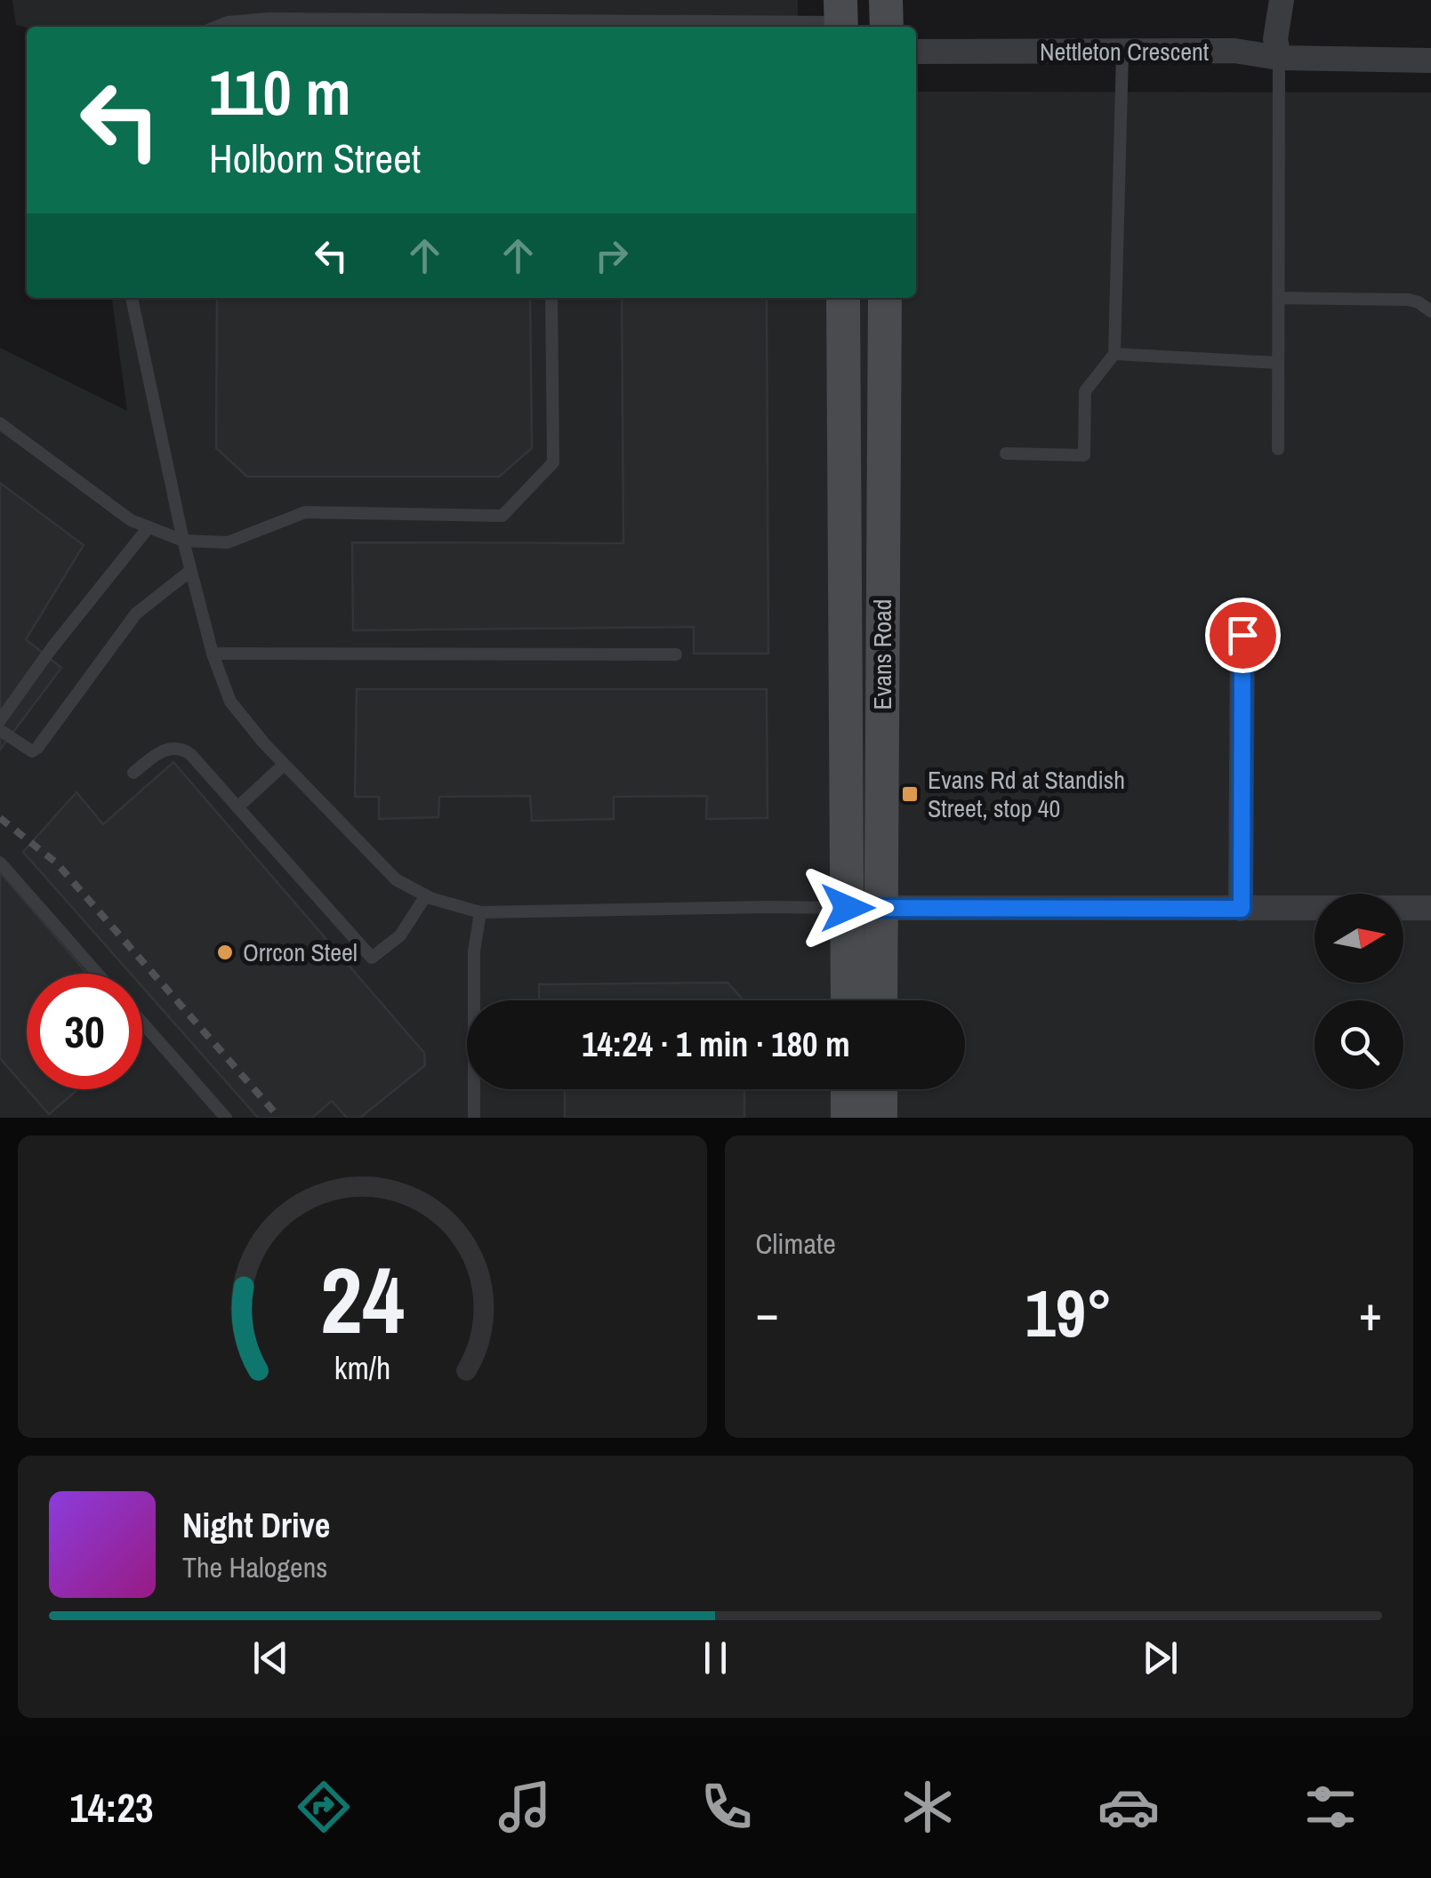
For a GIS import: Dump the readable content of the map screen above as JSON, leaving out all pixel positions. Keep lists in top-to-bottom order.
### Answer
{
  "streets": {
    "main road": ["Evans Road"],
    "street": ["Nettleton Crescent"]
  },
  "places": {
    "transit": ["Evans Rd at Standish Street, stop 40"],
    "other": ["Orrcon Steel"]
  },
  "north": "right",
  "page": {
    "turn": ["110 m", "Holborn Street"],
    "limit": "30",
    "trip": "14:24 · 1 min · 180 m",
    "tile": "Climate",
    "heat": ["−", "19°", "+"],
    "song": ["Night Drive", "The Halogens"],
    "tabs": "14:23",
    "gauge": ["24", "km/h"]
  }
}
